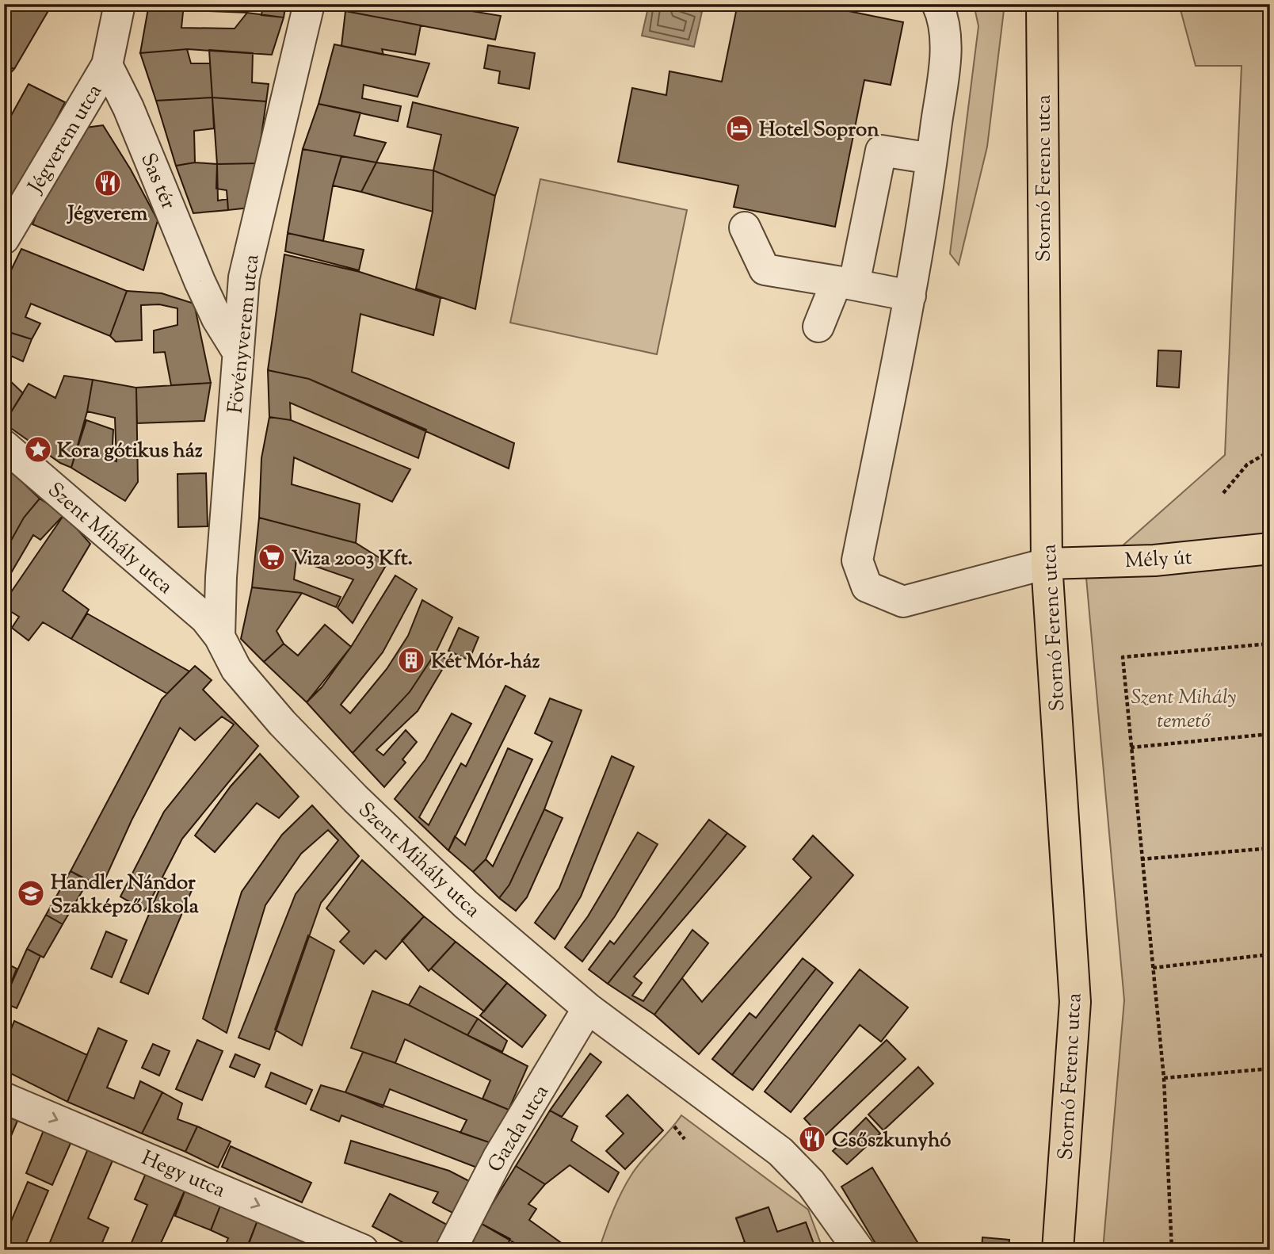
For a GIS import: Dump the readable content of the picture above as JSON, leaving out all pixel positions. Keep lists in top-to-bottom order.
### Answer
{
  "streets": {
    "main road": ["Stornó Ferenc utca", "Mély út"],
    "street": [
      "Jégverem utca",
      "Sas tér",
      "Fövényverem utca",
      "Szent Mihály utca",
      "Gazda utca",
      "Hegy utca"
    ]
  },
  "crossings": [
    ["Jégverem utca", "Sas tér"],
    ["Stornó Ferenc utca", "Mély út"],
    ["Sas tér", "Fövényverem utca"],
    ["Fövényverem utca", "Szent Mihály utca"],
    ["Szent Mihály utca", "Gazda utca"]
  ],
  "one_way": ["Hegy utca"],
  "parks": ["Szent Mihály temető"],
  "places": {
    "hotel": ["Hotel Sopron"],
    "restaurant": ["Jégverem", "Csőszkunyhó"],
    "place": ["Kora gótikus ház"],
    "supermarket": ["Viza 2003 Kft."],
    "building": ["Két Mór-ház"],
    "school or university": ["Handler Nándor Szakképző Iskola"]
  }
}
